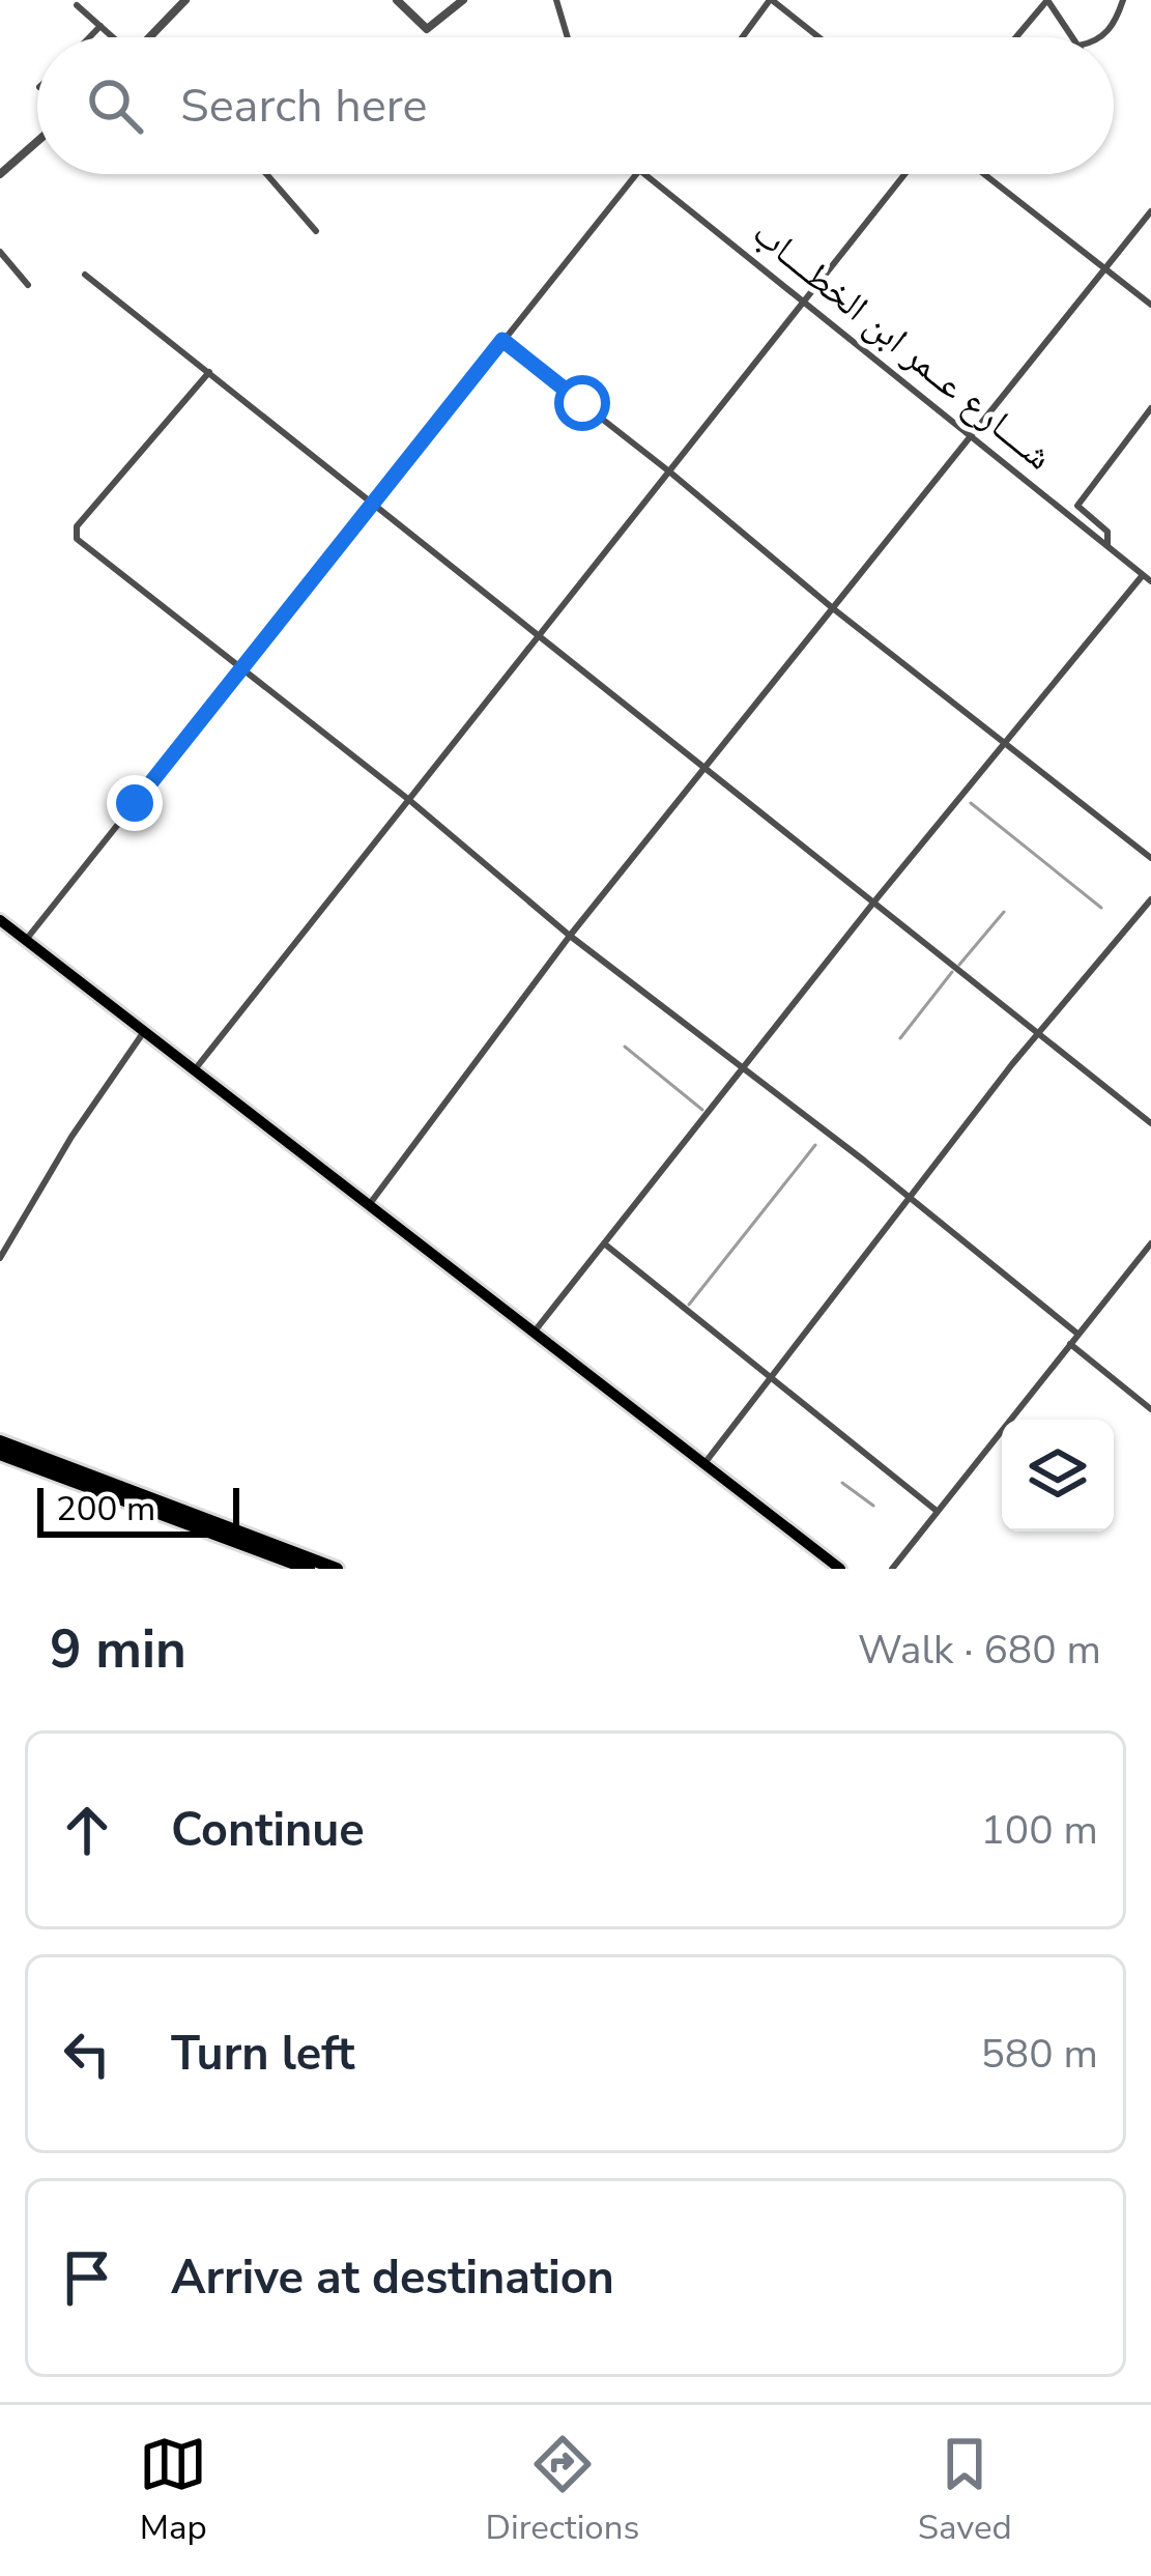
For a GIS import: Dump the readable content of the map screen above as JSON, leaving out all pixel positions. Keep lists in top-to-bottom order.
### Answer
{
  "streets": {
    "street": ["شــــارع عــمر ابن الخطــــاب"]
  },
  "scale_bar": "200 m",
  "page": {
    "search": "Search here",
    "scale": "200 m",
    "heading": ["9 min", "Walk · 680 m"],
    "list": [
      ["Continue", "100 m"],
      ["Turn left", "580 m"],
      "Arrive at destination"
    ],
    "nav": ["Map", "Directions", "Saved"]
  }
}
